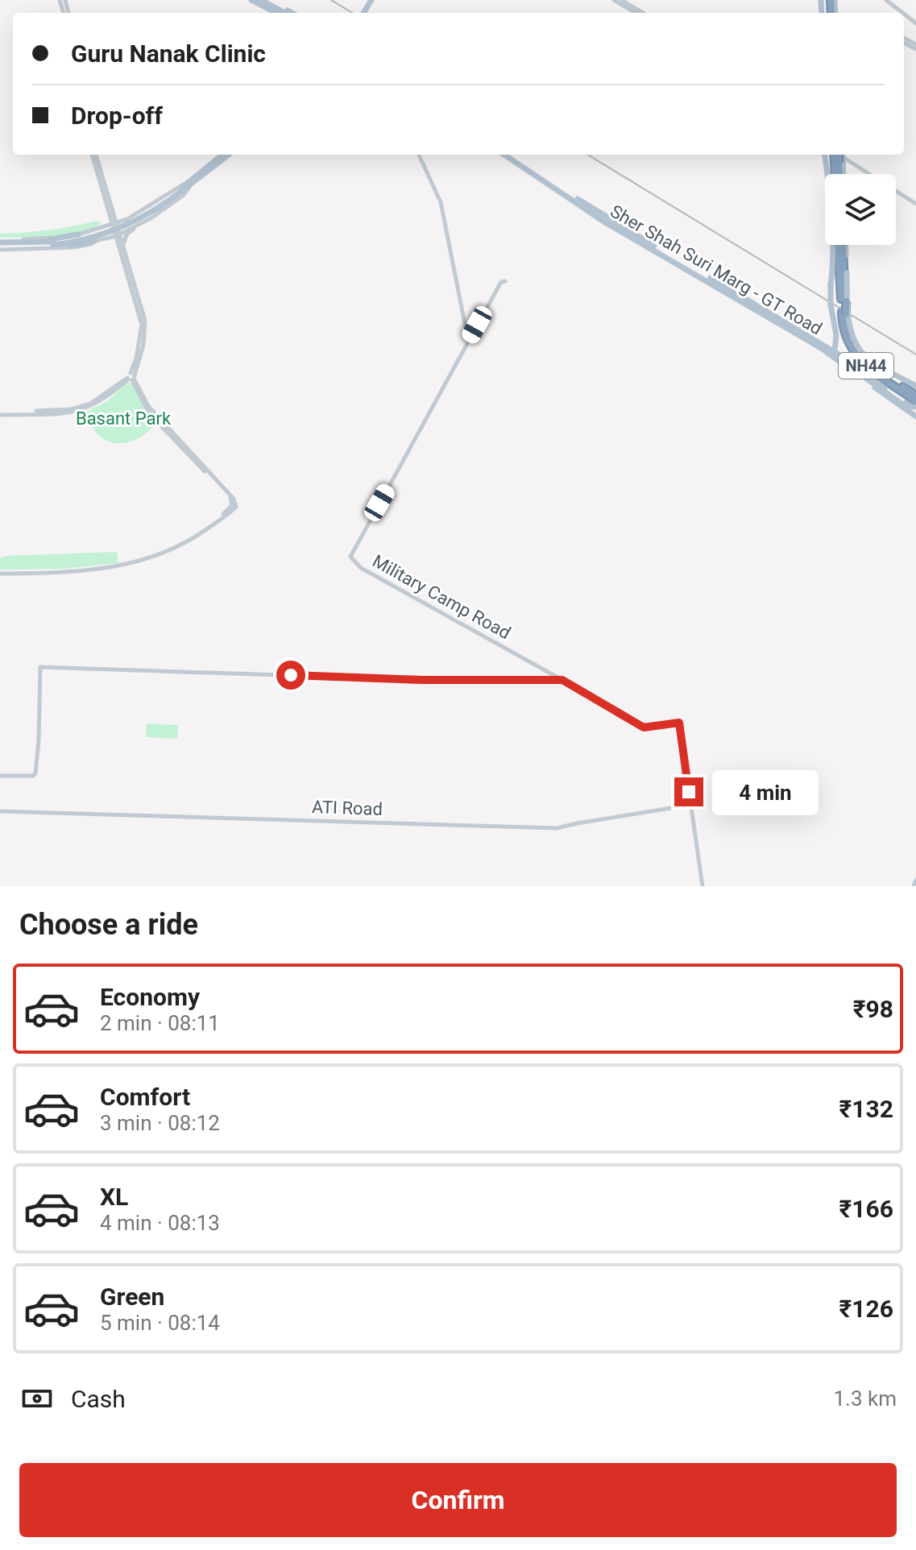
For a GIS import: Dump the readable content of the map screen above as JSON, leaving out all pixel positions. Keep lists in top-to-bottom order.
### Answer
{
  "streets": {
    "highway": ["NH44"],
    "main road": ["Sher Shah Suri Marg - GT Road"],
    "street": ["Military Camp Road", "ATI Road"]
  },
  "parks": ["Basant Park"],
  "page": {
    "banner": ["Guru Nanak Clinic", "Drop-off"],
    "bubble": "4 min",
    "heading": "Choose a ride",
    "list": [
      {
        "name": "Economy",
        "note": "2 min · 08:11",
        "value": "₹98"
      },
      {
        "name": "Comfort",
        "note": "3 min · 08:12",
        "value": "₹132"
      },
      {
        "name": "XL",
        "note": "4 min · 08:13",
        "value": "₹166"
      },
      {
        "name": "Green",
        "note": "5 min · 08:14",
        "value": "₹126"
      }
    ],
    "pay": ["Cash", "1.3 km"],
    "buttons": "Confirm"
  }
}
